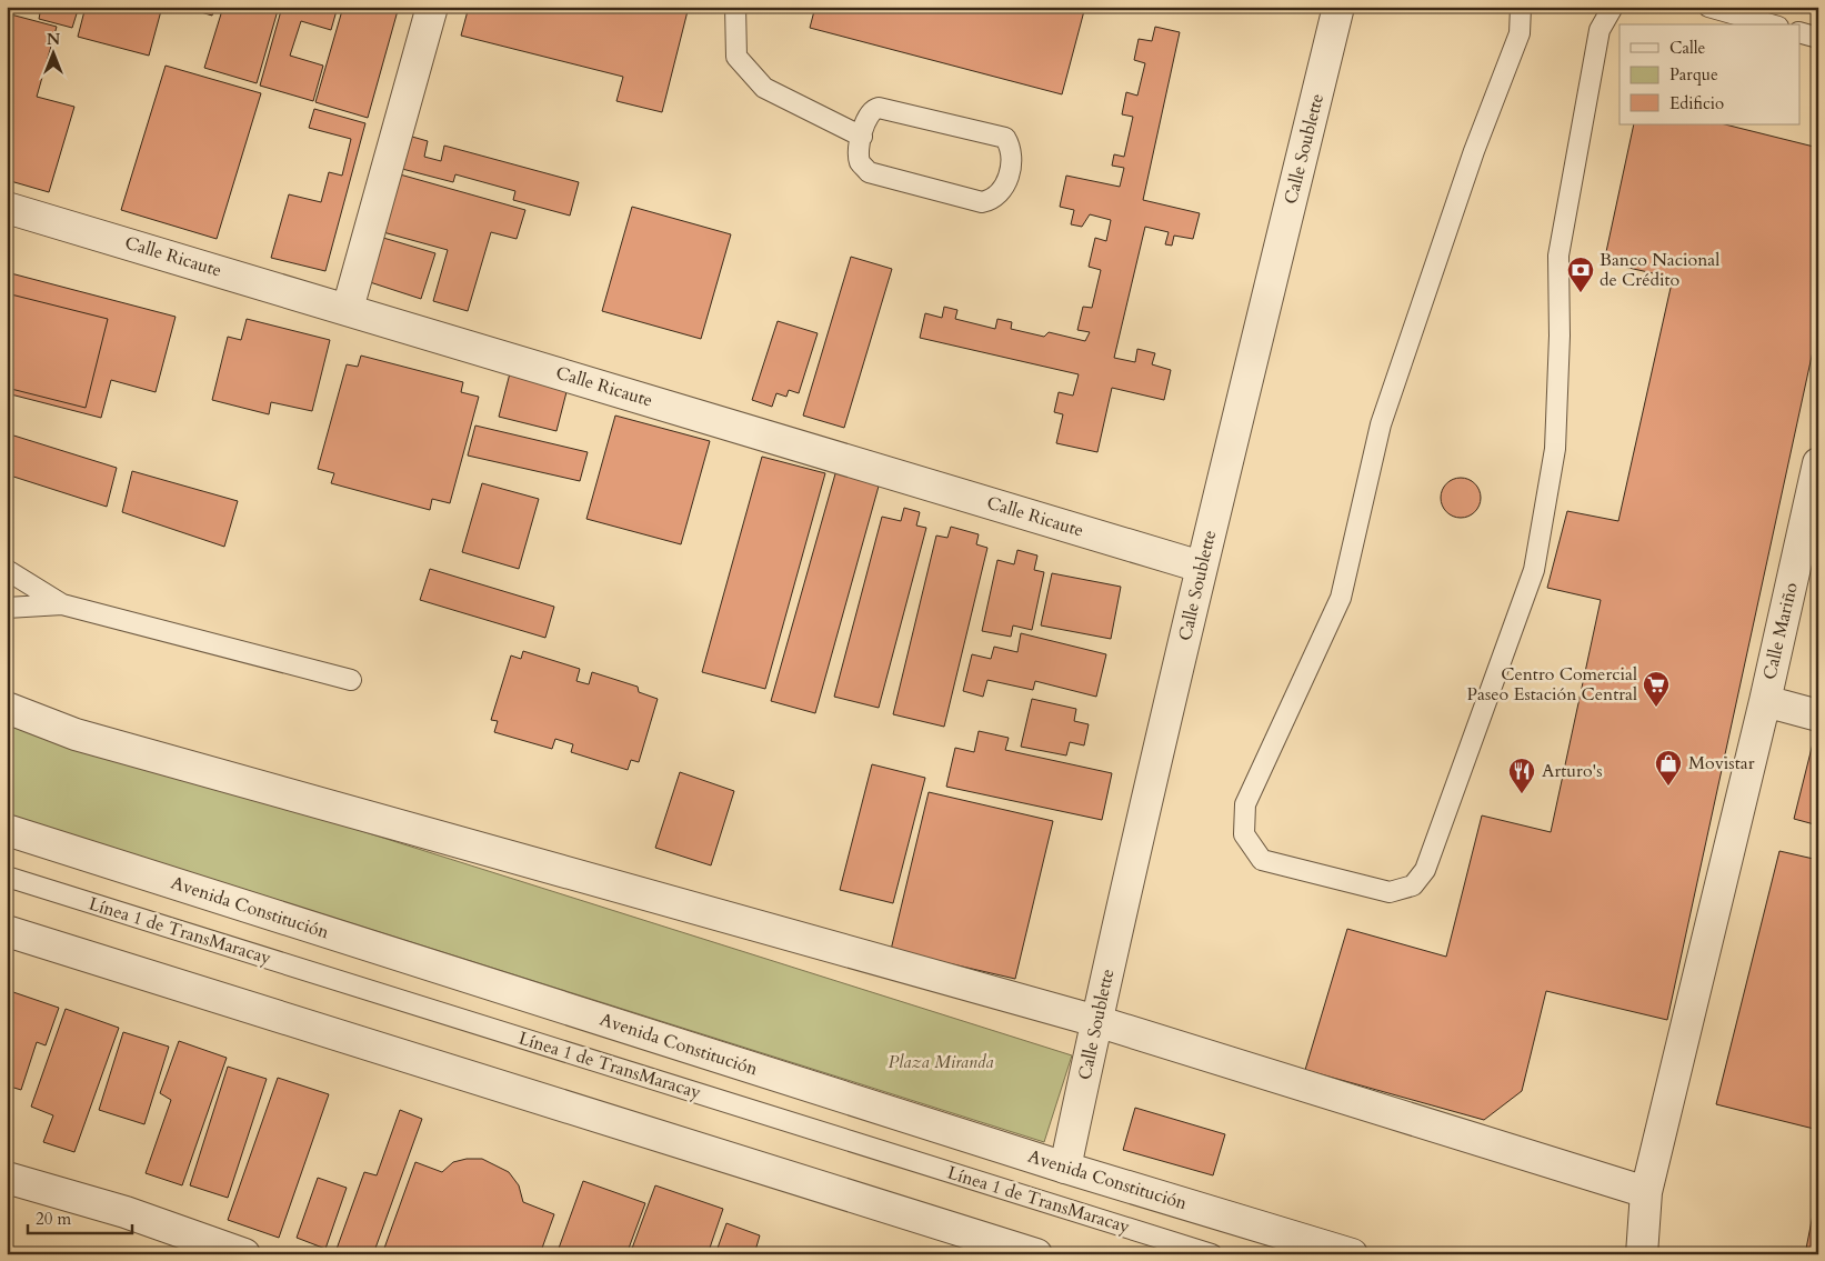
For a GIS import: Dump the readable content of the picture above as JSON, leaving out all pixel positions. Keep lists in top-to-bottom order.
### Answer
{
  "streets": {
    "street": [
      "Calle Soublette",
      "Calle Ricaute",
      "Calle Mariño",
      "Avenida Constitución"
    ],
    "lane": ["Línea 1 de TransMaracay"]
  },
  "crossings": [
    ["Calle Soublette", "Calle Ricaute"],
    ["Calle Soublette", "Avenida Constitución"]
  ],
  "parks": ["Plaza Miranda"],
  "places": {
    "bank": ["Banco Nacional de Crédito"],
    "supermarket": ["Centro Comercial Paseo Estación Central"],
    "shop": ["Movistar"],
    "restaurant": ["Arturo's"]
  },
  "legend": ["Calle", "Parque", "Edificio"],
  "scale_bar": "20 m",
  "north": "top"
}
